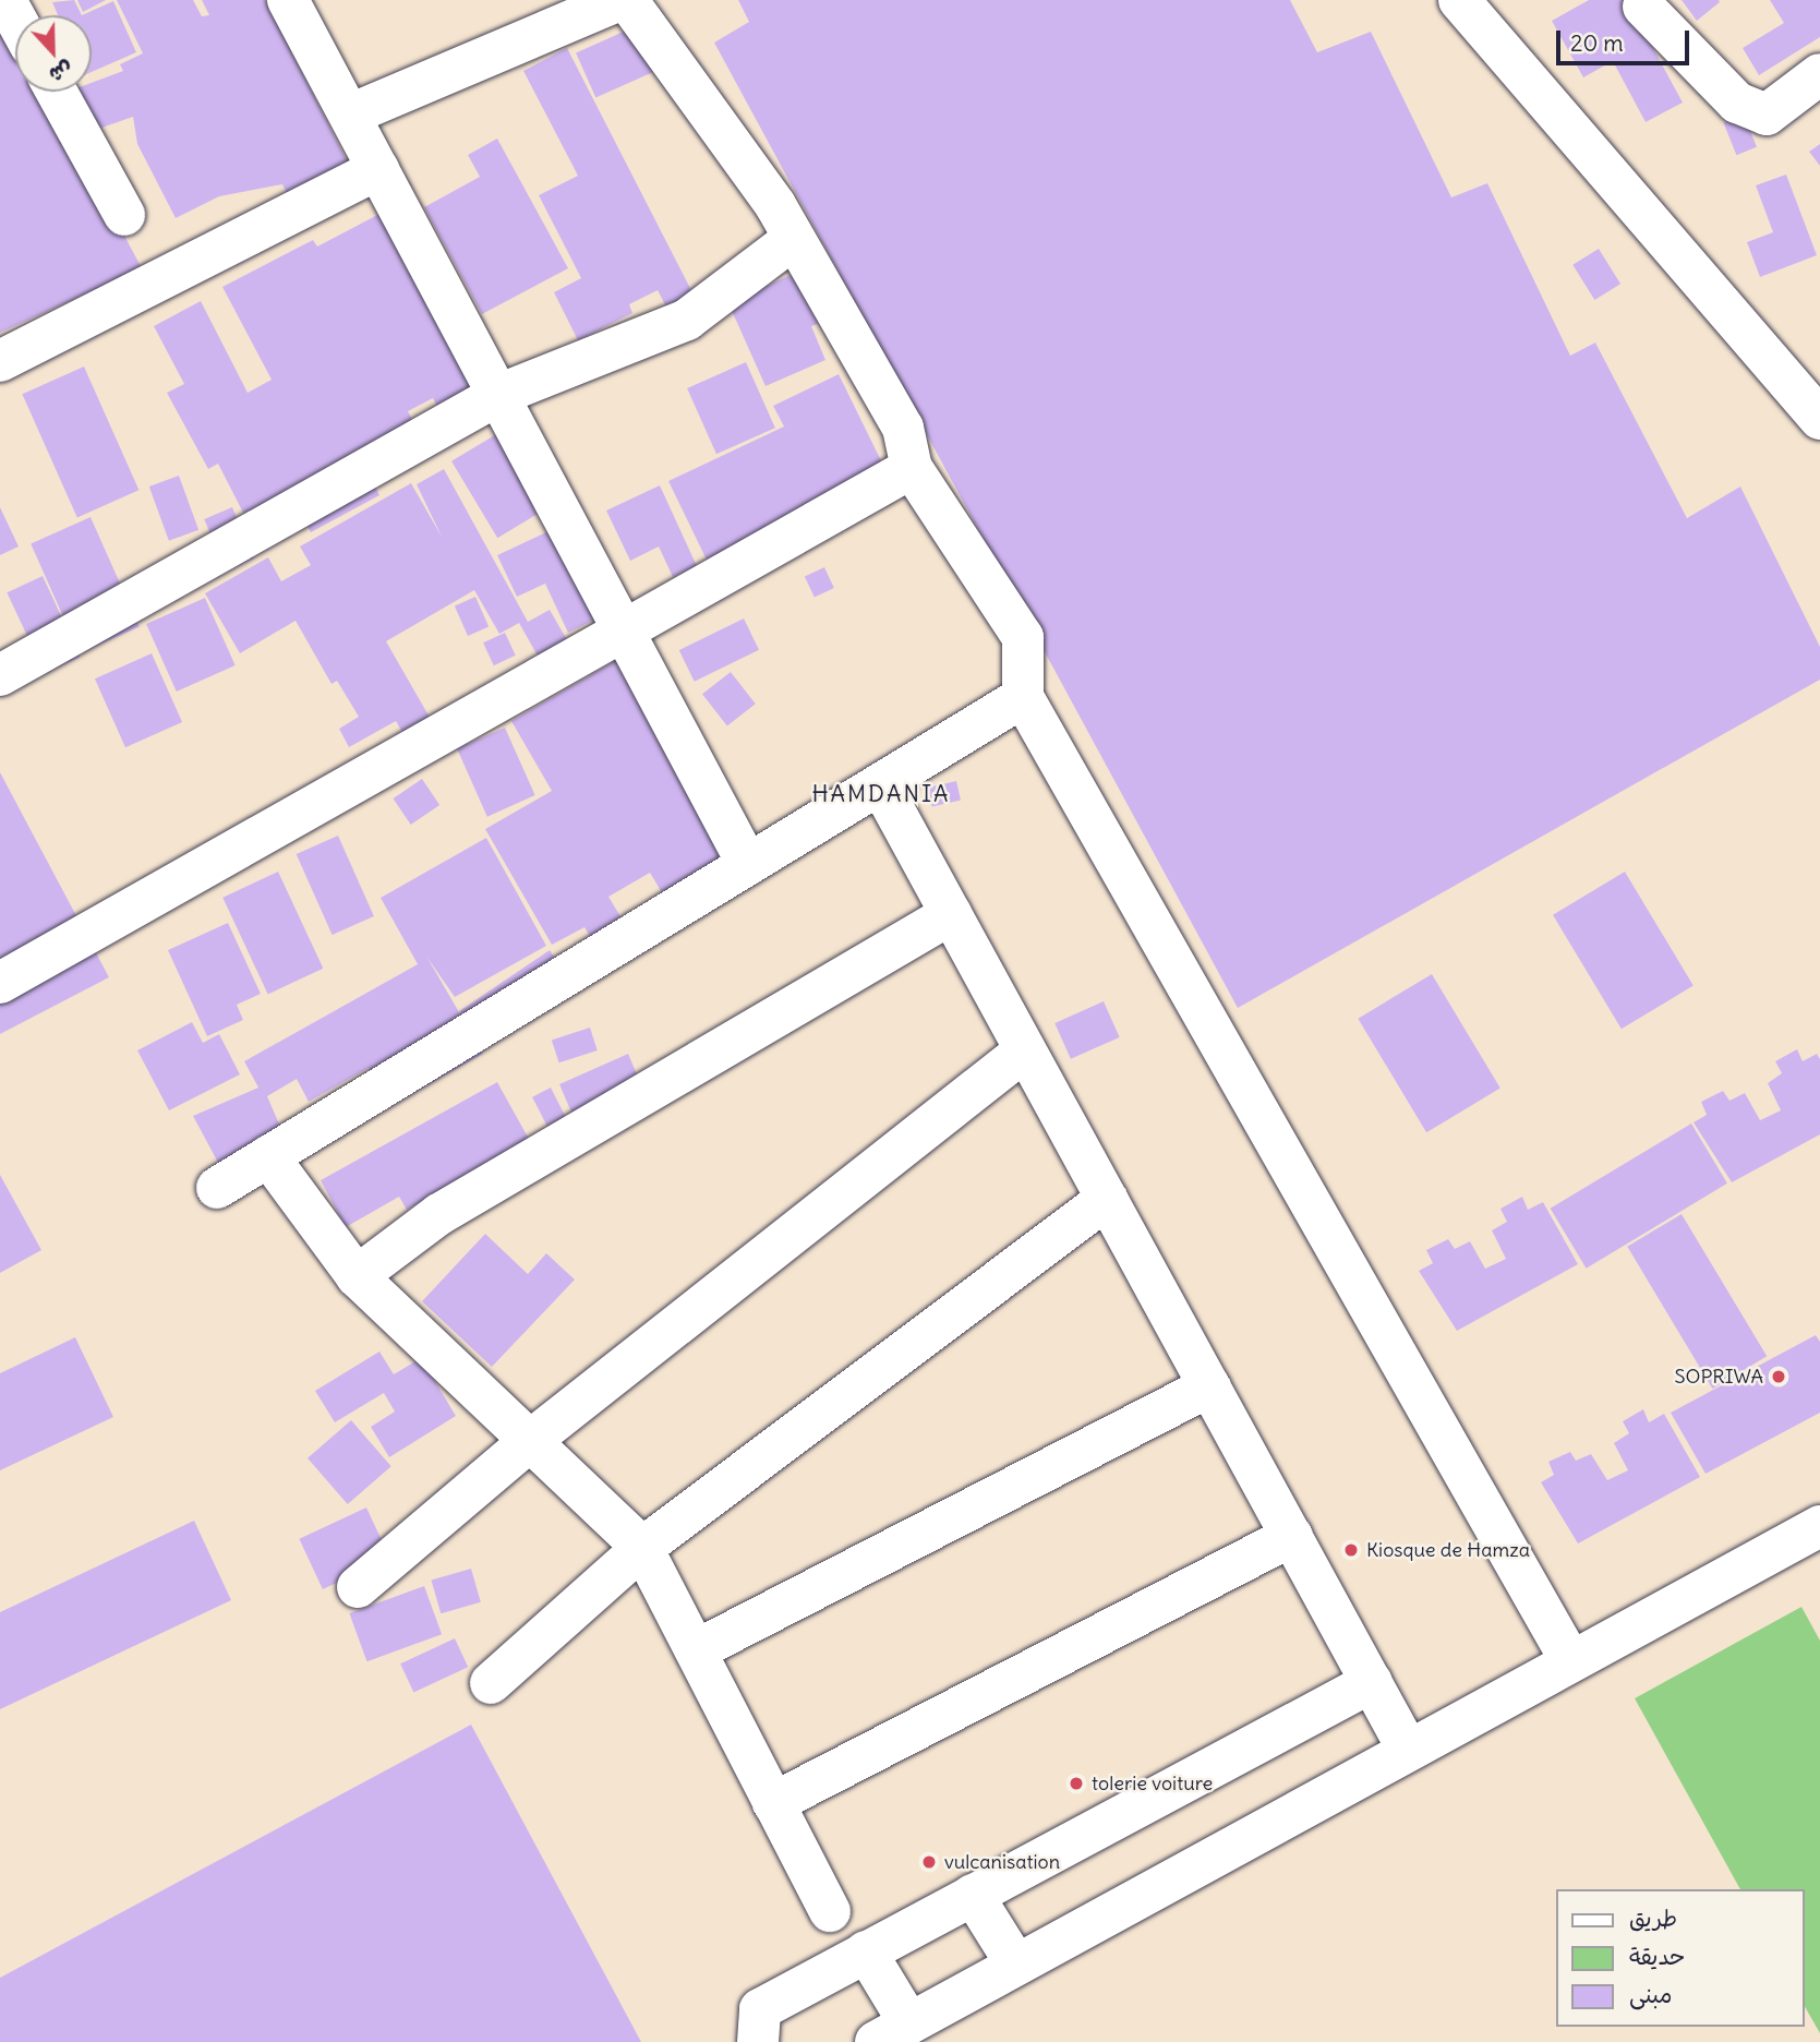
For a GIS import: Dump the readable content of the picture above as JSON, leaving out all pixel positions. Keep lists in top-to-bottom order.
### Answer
{
  "districts": ["HAMDANIA"],
  "places": [
    "SOPRIWA",
    "Kiosque de Hamza",
    "tolerie voiture",
    "vulcanisation"
  ],
  "legend": ["طريق", "حديقة", "مبنى"],
  "scale_bar": "20 m",
  "north": "bottom"
}
